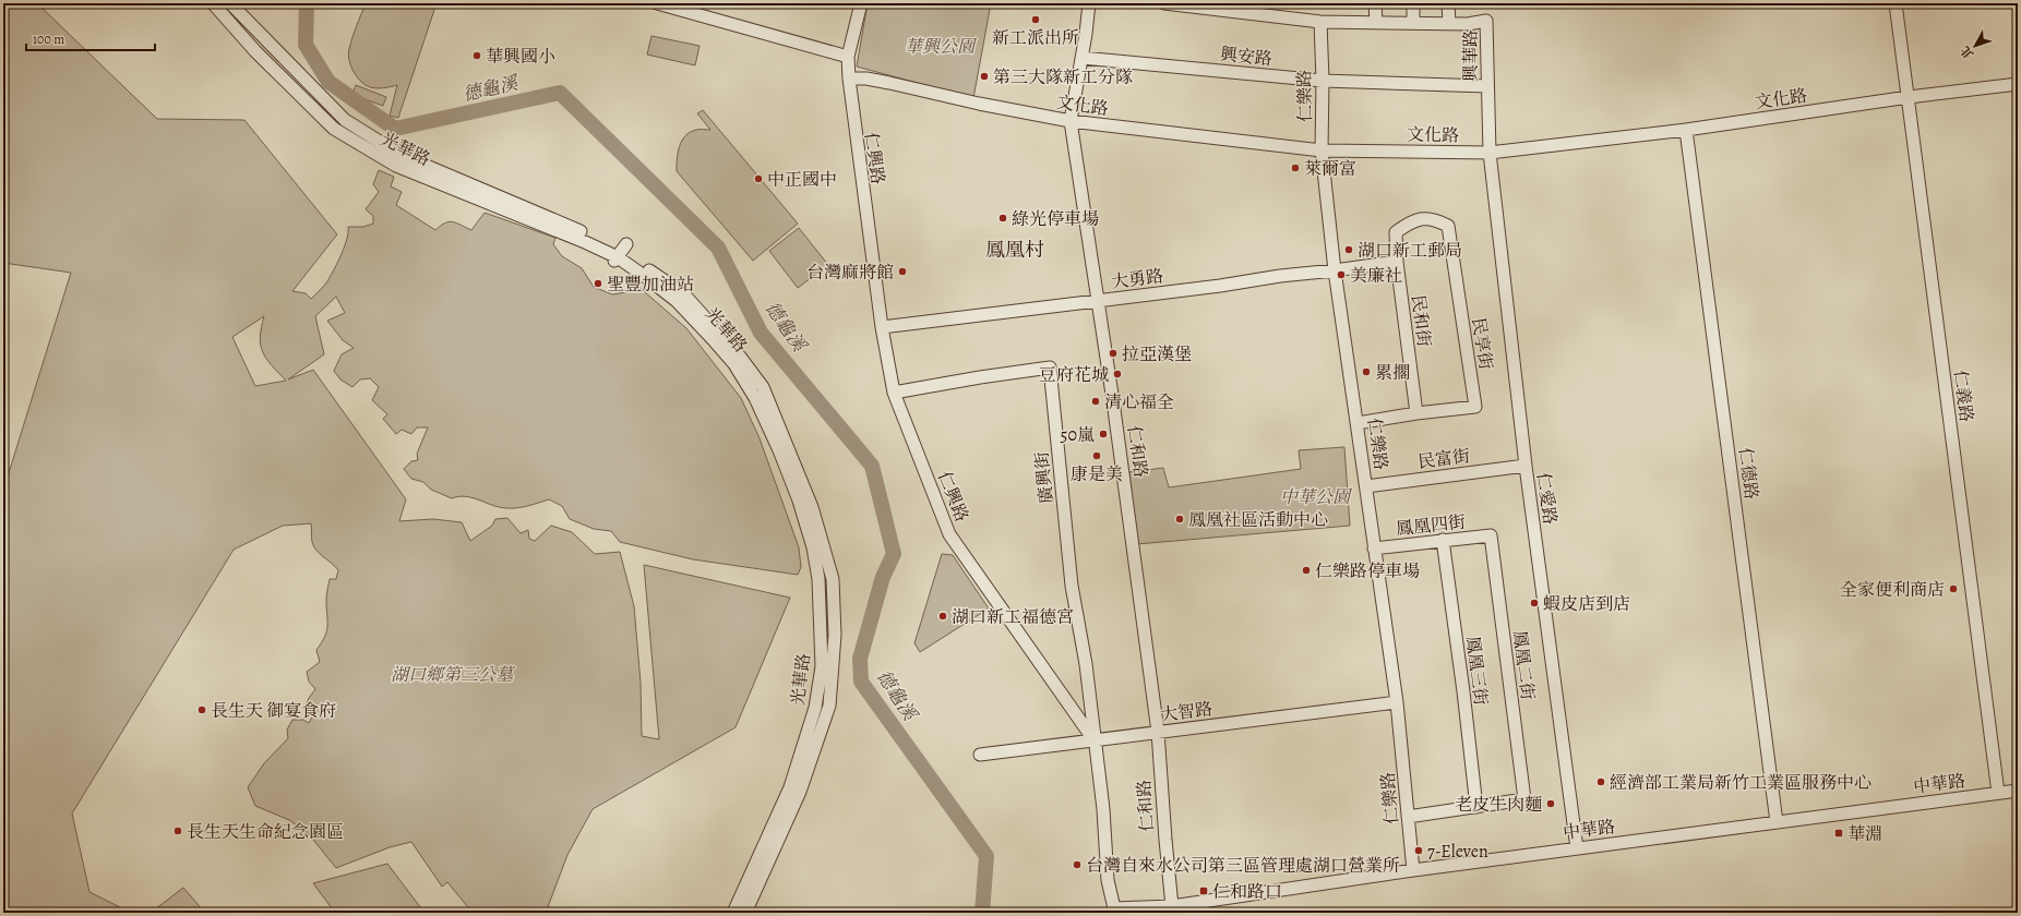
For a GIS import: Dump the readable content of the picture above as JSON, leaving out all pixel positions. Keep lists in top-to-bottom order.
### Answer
{
  "streets": {
    "street": [
      "興安路",
      "興華路",
      "仁樂路",
      "文化路",
      "光華路",
      "仁興路",
      "大勇路",
      "民和街",
      "民享街",
      "仁義路",
      "仁和路",
      "民富街",
      "仁德路",
      "廣興街",
      "仁愛路",
      "鳳凰四街",
      "鳳凰二街",
      "鳳凰三街",
      "大智路",
      "中華路"
    ]
  },
  "crossings": [
    ["興安路", "興華路"],
    ["興安路", "仁樂路"],
    ["興安路", "仁和路"],
    ["興華路", "仁樂路"],
    ["興華路", "文化路"],
    ["興華路", "仁愛路"],
    ["仁樂路", "文化路"],
    ["仁樂路", "大勇路"],
    ["仁樂路", "民享街"],
    ["仁樂路", "民富街"],
    ["仁樂路", "鳳凰四街"],
    ["仁樂路", "大智路"],
    ["仁樂路", "中華路"],
    ["文化路", "仁興路"],
    ["文化路", "仁義路"],
    ["文化路", "仁和路"],
    ["文化路", "仁德路"],
    ["文化路", "仁愛路"],
    ["仁興路", "大勇路"],
    ["仁興路", "仁和路"],
    ["仁興路", "廣興街"],
    ["仁興路", "大智路"],
    ["仁興路", "中華路"],
    ["大勇路", "民和街"],
    ["大勇路", "仁和路"],
    ["民和街", "民享街"],
    ["仁義路", "中華路"],
    ["仁和路", "大智路"],
    ["仁和路", "中華路"],
    ["民富街", "仁愛路"],
    ["仁德路", "中華路"],
    ["廣興街", "大智路"],
    ["仁愛路", "中華路"],
    ["鳳凰四街", "鳳凰二街"],
    ["鳳凰四街", "鳳凰三街"],
    ["鳳凰二街", "鳳凰三街"]
  ],
  "districts": ["鳳凰村"],
  "water": ["德龜溪"],
  "parks": ["華興公園", "中華公園", "湖口鄉第三公墓"],
  "places": {
    "other": [
      "新工派出所",
      "華興國小",
      "第三大隊新工分隊",
      "萊爾富",
      "中正國中",
      "綠光停車場",
      "湖口新工郵局",
      "台灣麻將館",
      "美廉社",
      "聖豐加油站",
      "拉亞漢堡",
      "累擱",
      "豆府花城",
      "清心福全",
      "50嵐",
      "康是美",
      "鳳凰社區活動中心",
      "仁樂路停車場",
      "全家便利商店",
      "蝦皮店到店",
      "湖口新工福德宮",
      "長生天 御宴食府",
      "經濟部工業局新竹工業區服務中心",
      "老皮牛肉麵",
      "長生天生命紀念園區",
      "7-Eleven",
      "台灣自來水公司第三區管理處湖口營業所"
    ],
    "transit": ["華淵", "仁和路口"]
  },
  "scale_bar": "100 m",
  "north": "bottom left"
}
